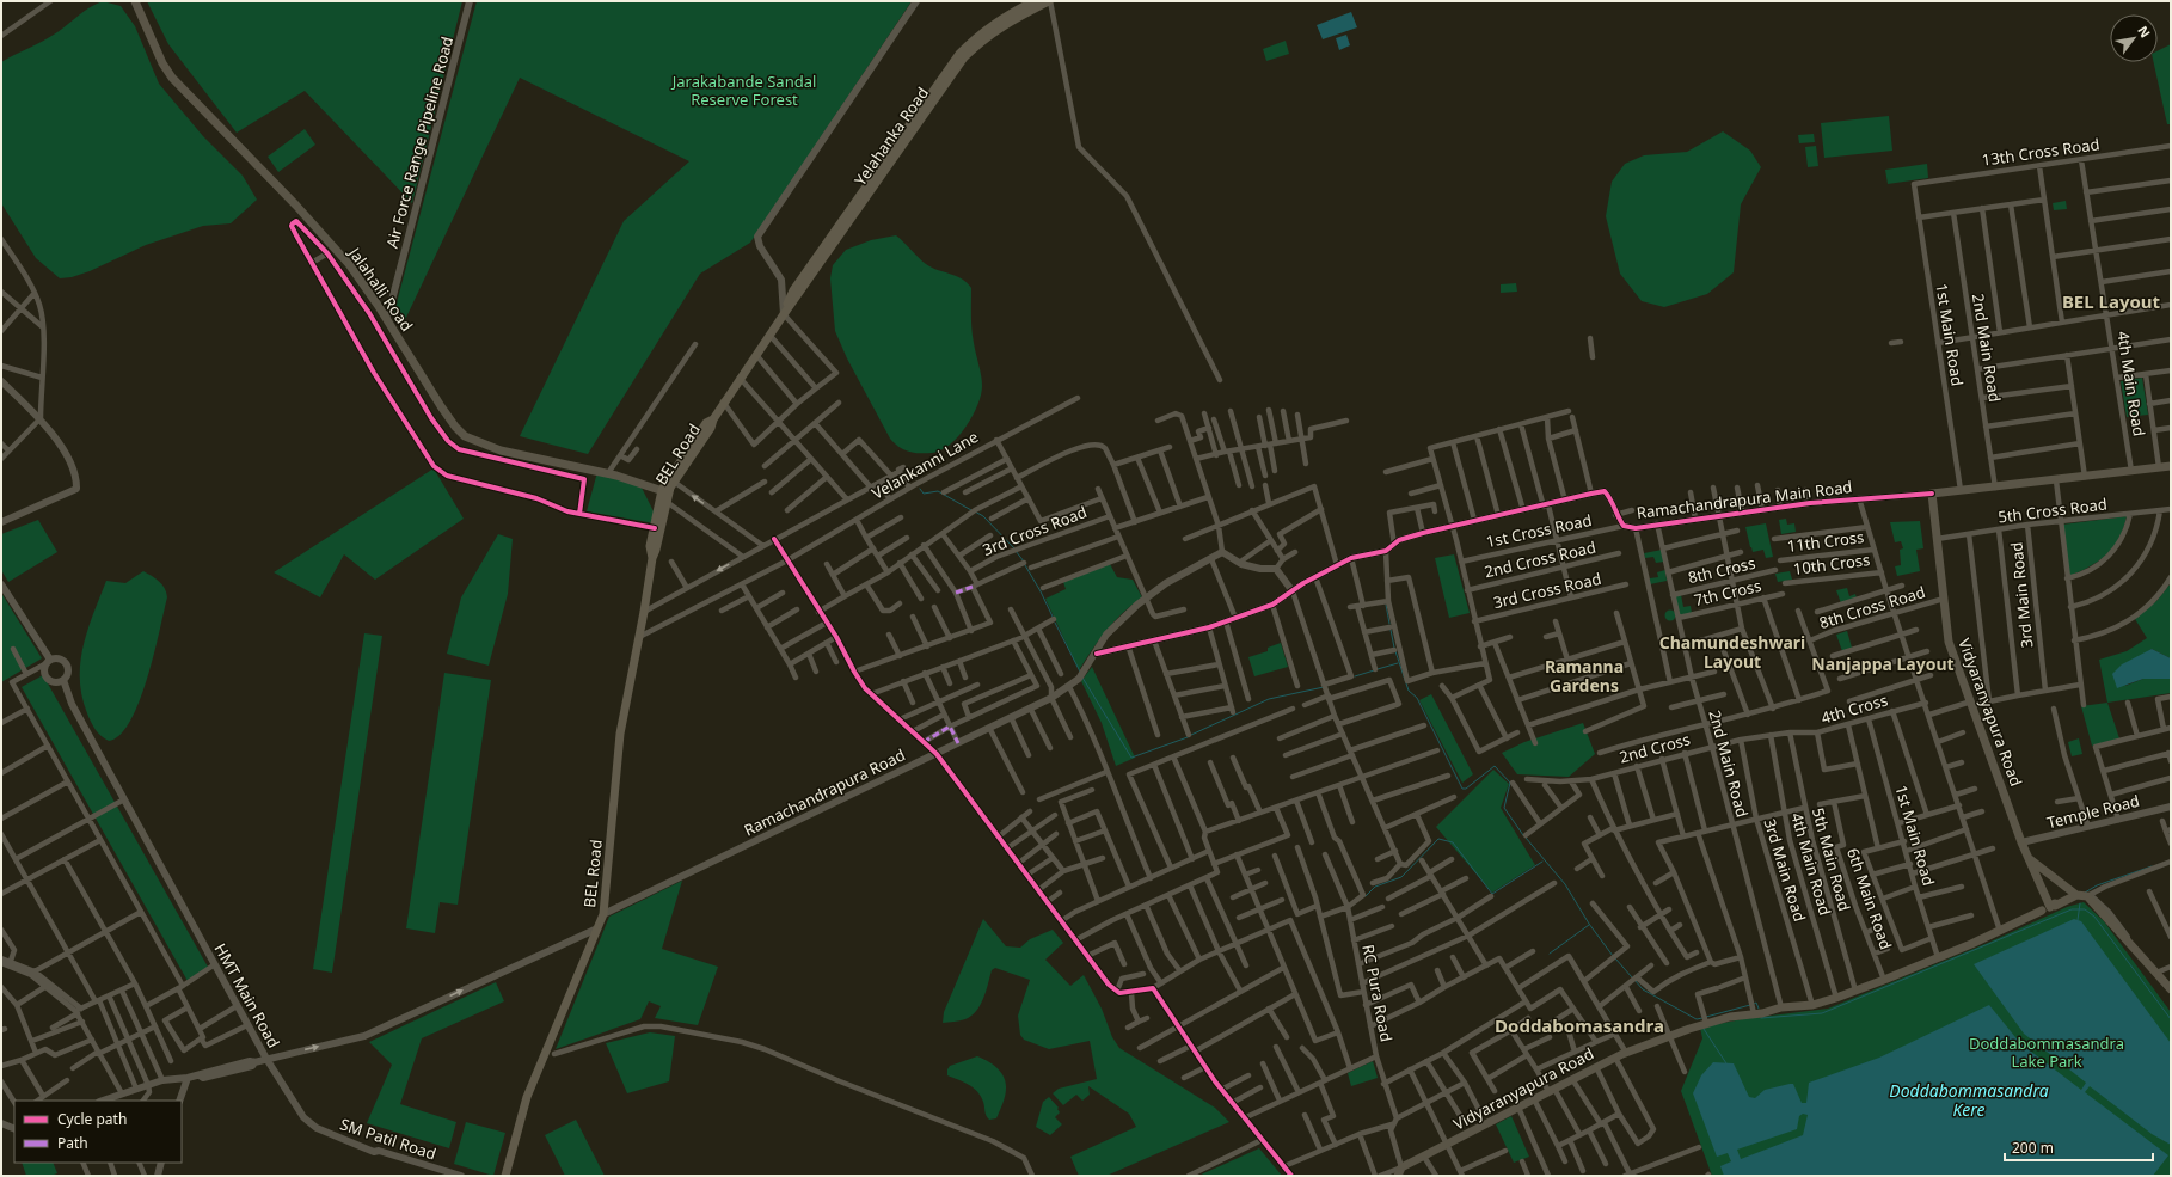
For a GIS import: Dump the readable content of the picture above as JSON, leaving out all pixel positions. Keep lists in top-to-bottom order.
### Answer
{
  "streets": {
    "main road": [
      "Yelahanka Road",
      "Jalahalli Road",
      "BEL Road",
      "Vidyaranyapura Road"
    ],
    "street": [
      "Air Force Range Pipeline Road",
      "13th Cross Road",
      "1st Main Road",
      "2nd Main Road",
      "4th Main Road",
      "Velankanni Lane",
      "Ramachandrapura Main Road",
      "5th Cross Road",
      "3rd Cross Road",
      "1st Cross Road",
      "11th Cross",
      "2nd Cross Road",
      "10th Cross",
      "8th Cross",
      "7th Cross",
      "3rd Main Road",
      "8th Cross Road",
      "4th Cross",
      "2nd Cross",
      "Ramachandrapura Road",
      "Temple Road",
      "5th Main Road",
      "6th Main Road",
      "RC Pura Road",
      "HMT Main Road",
      "SM Patil Road"
    ]
  },
  "crossings": [
    ["Yelahanka Road", "BEL Road"],
    ["Air Force Range Pipeline Road", "Jalahalli Road"],
    ["13th Cross Road", "1st Main Road"],
    ["13th Cross Road", "4th Main Road"],
    ["Jalahalli Road", "BEL Road"],
    ["1st Main Road", "4th Cross"],
    ["1st Main Road", "Vidyaranyapura Road"],
    ["2nd Main Road", "Ramachandrapura Main Road"],
    ["2nd Main Road", "8th Cross"],
    ["2nd Main Road", "7th Cross"],
    ["2nd Main Road", "Vidyaranyapura Road"],
    ["2nd Main Road", "2nd Cross"],
    ["4th Main Road", "Vidyaranyapura Road"],
    ["4th Main Road", "2nd Cross"],
    ["BEL Road", "Velankanni Lane"],
    ["BEL Road", "Ramachandrapura Road"],
    ["BEL Road", "HMT Main Road"],
    ["Ramachandrapura Main Road", "1st Cross Road"],
    ["Ramachandrapura Main Road", "Vidyaranyapura Road"],
    ["5th Cross Road", "3rd Main Road"],
    ["5th Cross Road", "Vidyaranyapura Road"],
    ["3rd Main Road", "Vidyaranyapura Road"],
    ["3rd Main Road", "2nd Cross"],
    ["8th Cross Road", "Vidyaranyapura Road"],
    ["4th Cross", "2nd Cross"],
    ["4th Cross", "5th Main Road"],
    ["Vidyaranyapura Road", "Temple Road"],
    ["Vidyaranyapura Road", "5th Main Road"],
    ["Vidyaranyapura Road", "6th Main Road"],
    ["2nd Cross", "5th Main Road"],
    ["HMT Main Road", "SM Patil Road"]
  ],
  "one_way": ["HMT Main Road"],
  "districts": [
    "BEL Layout",
    "Chamundeshwari Layout",
    "Nanjappa Layout",
    "Ramanna Gardens",
    "Doddabomasandra"
  ],
  "water": ["Doddabommasandra Kere"],
  "parks": ["Jarakabande Sandal Reserve Forest", "Doddabommasandra Lake Park"],
  "legend": ["Cycle path", "Path"],
  "scale_bar": "200 m",
  "north": "top right"
}
